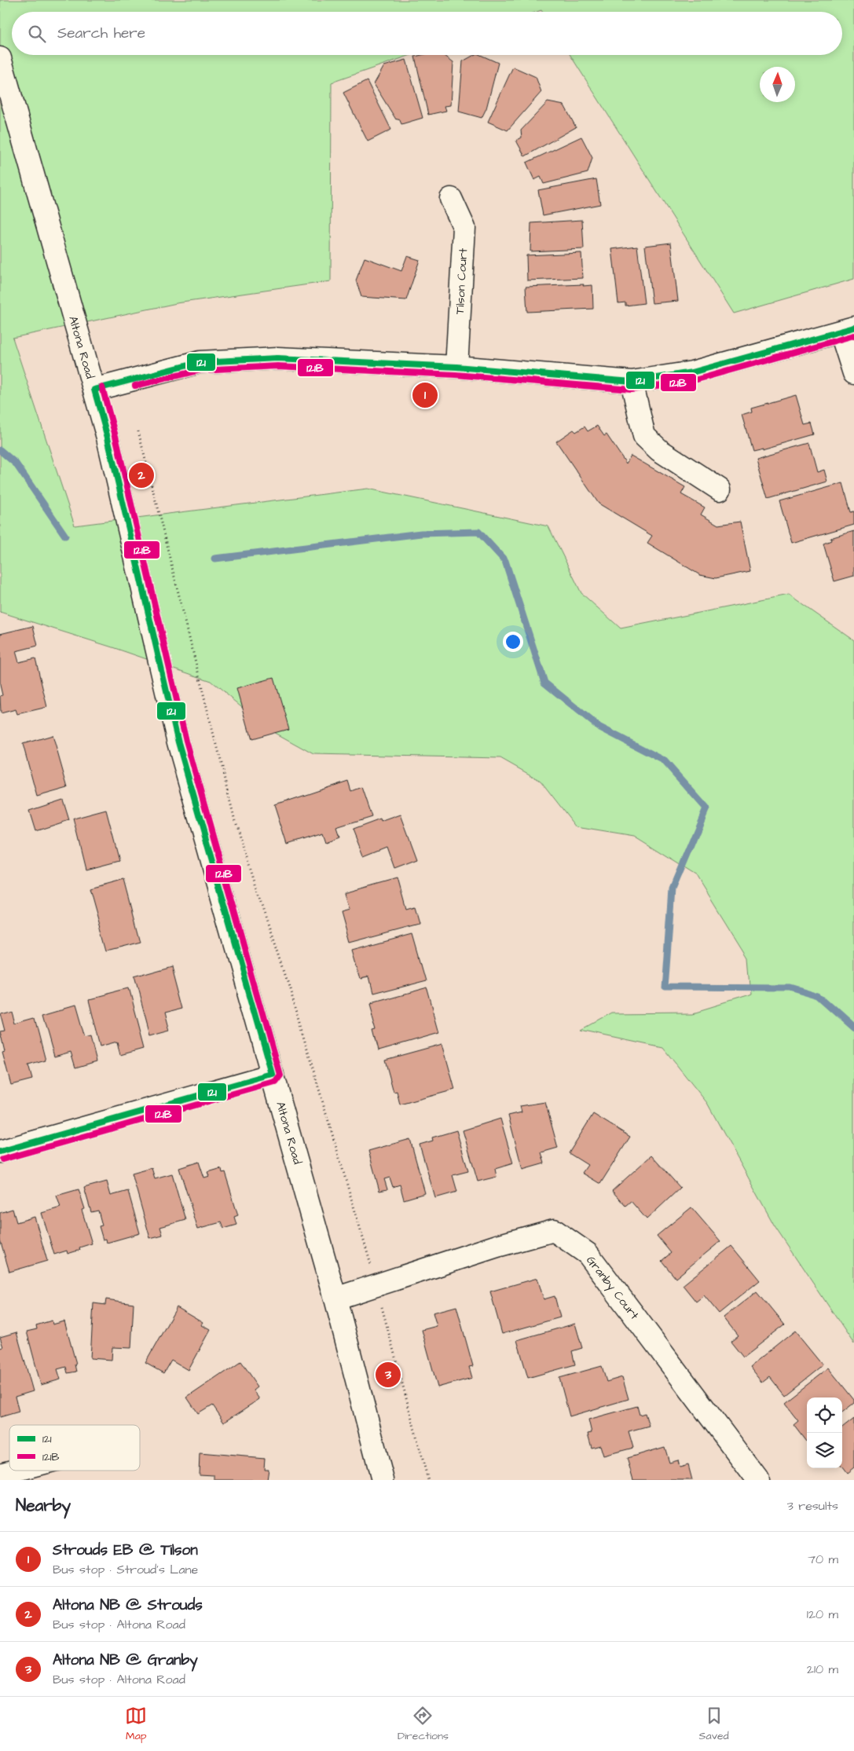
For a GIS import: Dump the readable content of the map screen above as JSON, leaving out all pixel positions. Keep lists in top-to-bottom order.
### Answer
{
  "streets": {
    "street": ["Tilson Court", "Altona Road", "Granby Court"]
  },
  "crossings": [
    ["Altona Road", "Granby Court"]
  ],
  "lines": ["transit line 121", "transit line 121B"],
  "legend": ["121", "121B"],
  "north": "top",
  "page": {
    "search": "Search here",
    "pins": ["1", "2", "3"],
    "heading": ["Nearby", "3 results"],
    "list": [
      {
        "mark": "1",
        "name": "Strouds EB @ Tilson",
        "note": "Bus stop · Stroud's Lane",
        "value": "70 m"
      },
      {
        "mark": "2",
        "name": "Altona NB @ Strouds",
        "note": "Bus stop · Altona Road",
        "value": "120 m"
      },
      {
        "mark": "3",
        "name": "Altona NB @ Granby",
        "note": "Bus stop · Altona Road",
        "value": "210 m"
      }
    ],
    "nav": ["Map", "Directions", "Saved"]
  }
}
